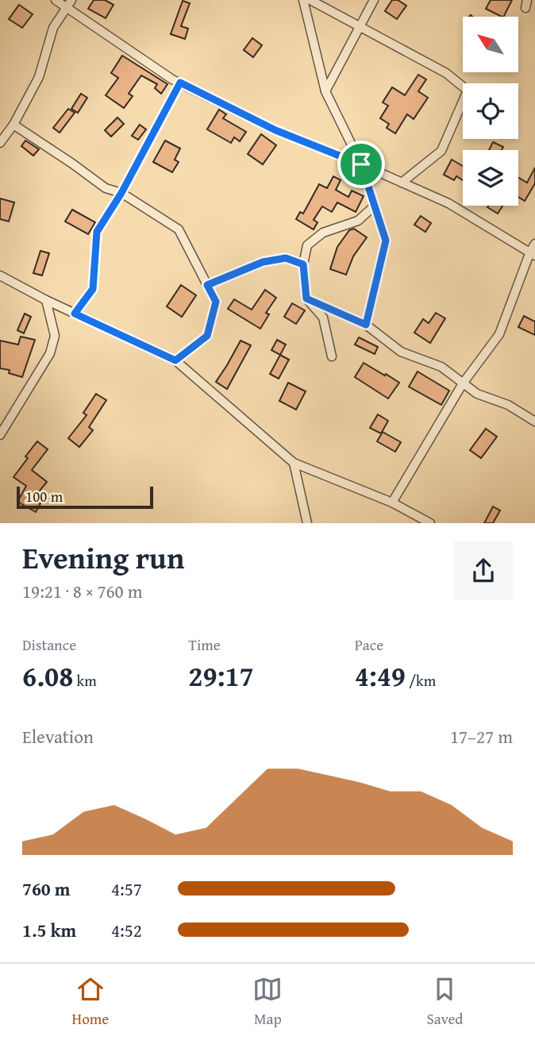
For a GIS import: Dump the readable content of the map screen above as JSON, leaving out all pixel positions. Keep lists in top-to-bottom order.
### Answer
{
  "scale_bar": "100 m",
  "north": "top left",
  "page": {
    "scale": "100 m",
    "heading": ["Evening run", "19:21 · 8 × 760 m"],
    "stats": [
      ["Distance", "6.08 km"],
      ["Time", "29:17"],
      ["Pace", "4:49 /km"]
    ],
    "chart": ["Elevation", "17–27 m"],
    "list": [
      {
        "name": "760 m",
        "note": "4:57"
      },
      {
        "name": "1.5 km",
        "note": "4:52"
      }
    ],
    "tabs": ["Home", "Map", "Saved"]
  }
}
